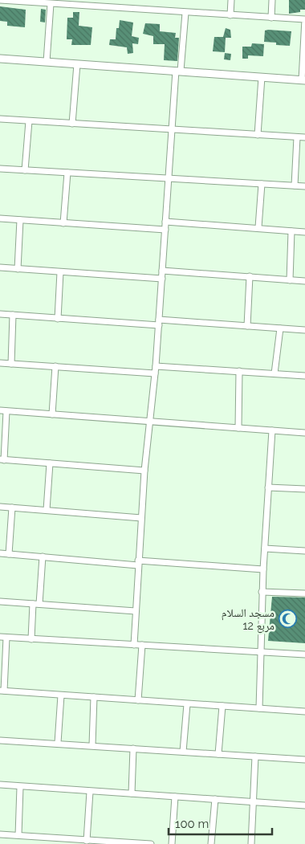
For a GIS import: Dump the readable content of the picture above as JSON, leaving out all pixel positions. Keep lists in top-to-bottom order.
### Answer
{
  "places": {
    "mosque": ["مسجد السلام مربع 12"]
  },
  "scale_bar": "100 m"
}
